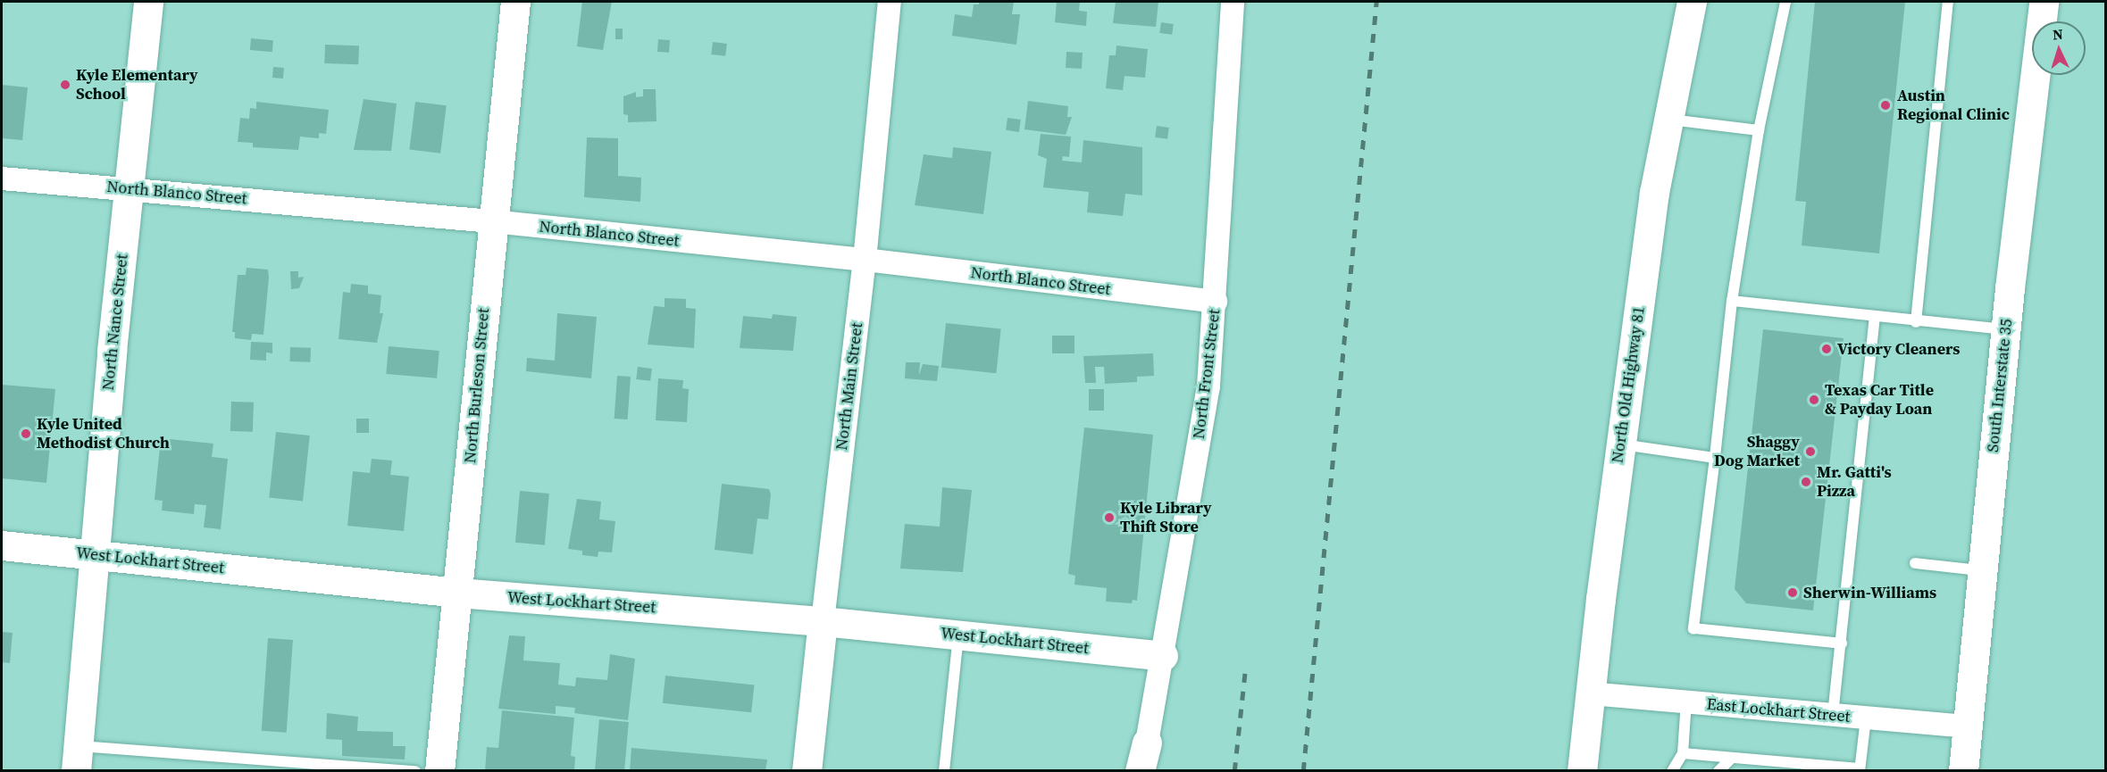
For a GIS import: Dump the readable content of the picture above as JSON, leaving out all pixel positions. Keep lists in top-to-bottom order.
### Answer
{
  "streets": {
    "street": [
      "North Blanco Street",
      "North Nance Street",
      "North Front Street",
      "North Old Highway 81",
      "North Burleson Street",
      "South Interstate 35",
      "North Main Street",
      "West Lockhart Street",
      "East Lockhart Street"
    ]
  },
  "crossings": [
    ["North Blanco Street", "North Nance Street"],
    ["North Blanco Street", "North Front Street"],
    ["North Blanco Street", "North Burleson Street"],
    ["North Blanco Street", "North Main Street"],
    ["North Nance Street", "West Lockhart Street"],
    ["North Front Street", "West Lockhart Street"],
    ["North Old Highway 81", "East Lockhart Street"],
    ["North Burleson Street", "West Lockhart Street"],
    ["South Interstate 35", "East Lockhart Street"],
    ["North Main Street", "West Lockhart Street"]
  ],
  "places": [
    "Kyle Elementary School",
    "Austin Regional Clinic",
    "Victory Cleaners",
    "Texas Car Title & Payday Loan",
    "Kyle United Methodist Church",
    "Shaggy Dog Market",
    "Mr. Gatti's Pizza",
    "Kyle Library Thift Store",
    "Sherwin-Williams"
  ],
  "north": "top"
}
